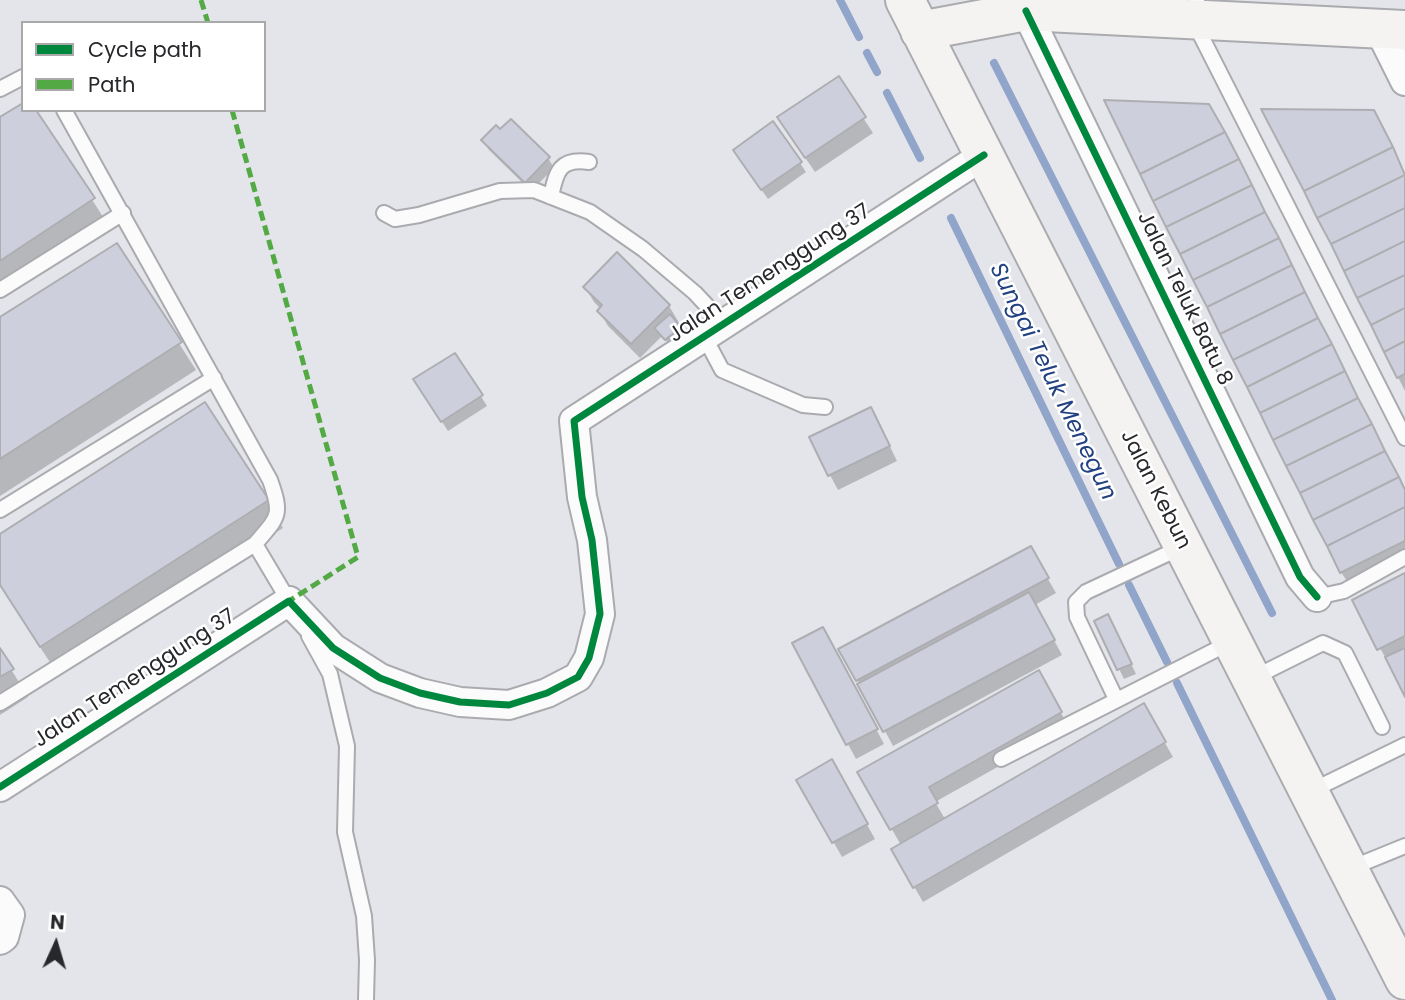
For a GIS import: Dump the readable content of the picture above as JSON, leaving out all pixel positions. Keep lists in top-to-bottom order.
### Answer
{
  "streets": {
    "main road": ["Jalan Kebun"],
    "street": ["Jalan Temenggung 37", "Jalan Teluk Batu 8"]
  },
  "crossings": [
    ["Jalan Temenggung 37", "Jalan Kebun"]
  ],
  "water": ["Sungai Teluk Menegun"],
  "legend": ["Cycle path", "Path"],
  "north": "top"
}
